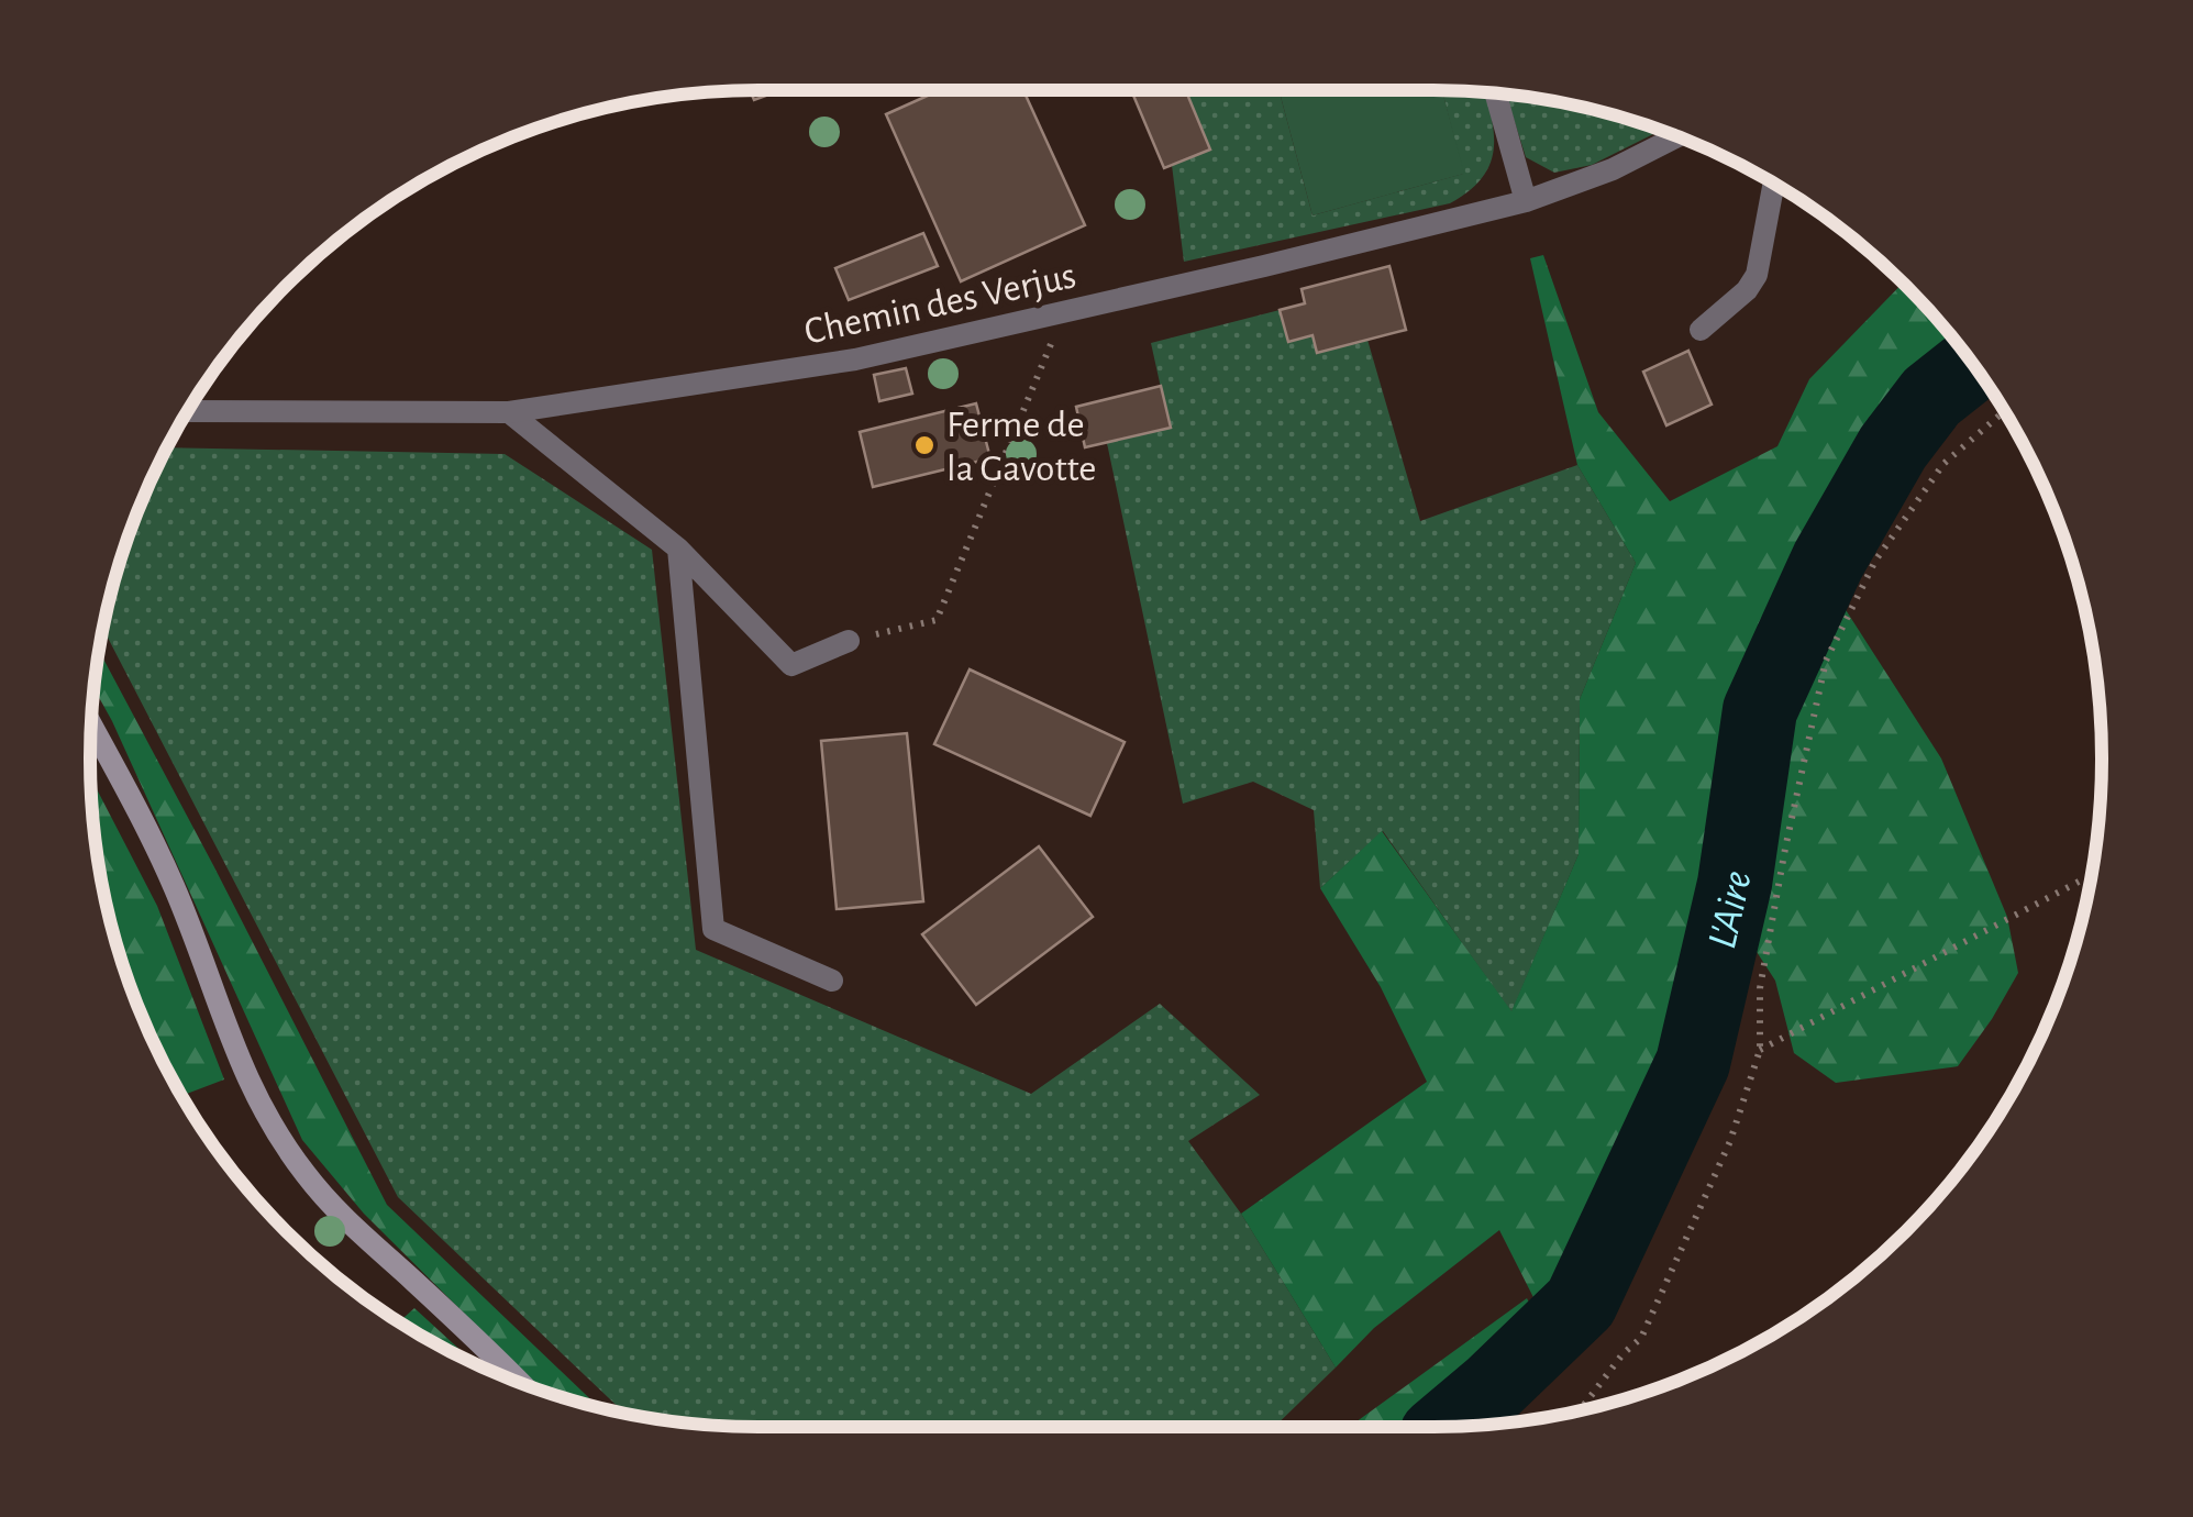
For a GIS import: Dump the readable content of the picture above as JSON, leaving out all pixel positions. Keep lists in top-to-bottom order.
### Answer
{
  "streets": {
    "street": ["Chemin des Verjus"]
  },
  "water": ["L'Aire"],
  "places": ["Ferme de la Gavotte"]
}
